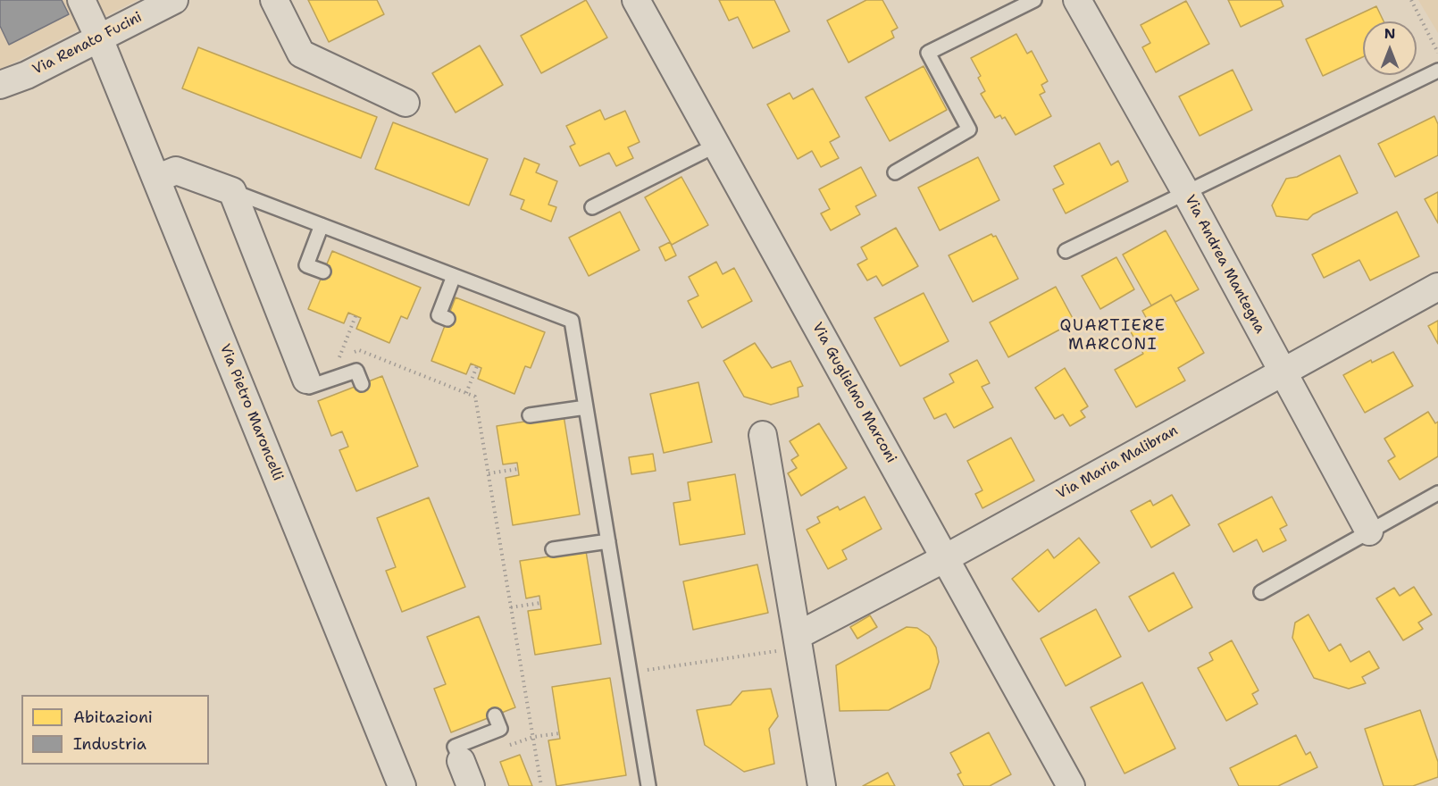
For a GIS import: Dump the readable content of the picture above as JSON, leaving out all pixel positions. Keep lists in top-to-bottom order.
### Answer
{
  "streets": {
    "street": [
      "Via Renato Fucini",
      "Via Andrea Mantegna",
      "Via Guglielmo Marconi",
      "Via Pietro Maroncelli",
      "Via Maria Malibran"
    ]
  },
  "crossings": [
    ["Via Renato Fucini", "Via Pietro Maroncelli"],
    ["Via Andrea Mantegna", "Via Maria Malibran"],
    ["Via Guglielmo Marconi", "Via Maria Malibran"]
  ],
  "districts": ["QUARTIERE MARCONI"],
  "legend": ["Abitazioni", "Industria"],
  "north": "top"
}
